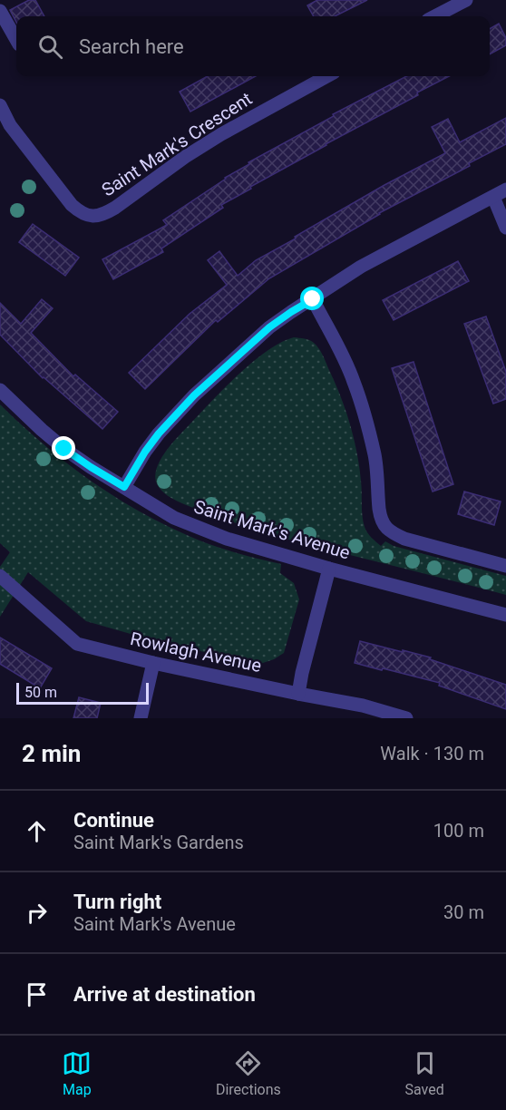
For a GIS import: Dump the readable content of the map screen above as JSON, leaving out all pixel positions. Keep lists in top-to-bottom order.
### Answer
{
  "streets": {
    "street": ["Saint Mark's Crescent", "Saint Mark's Avenue", "Rowlagh Avenue"]
  },
  "scale_bar": "50 m",
  "page": {
    "search": "Search here",
    "scale": "50 m",
    "heading": ["2 min", "Walk · 130 m"],
    "list": [
      ["Continue", "Saint Mark's Gardens", "100 m"],
      ["Turn right", "Saint Mark's Avenue", "30 m"],
      "Arrive at destination"
    ],
    "nav": ["Map", "Directions", "Saved"]
  }
}
